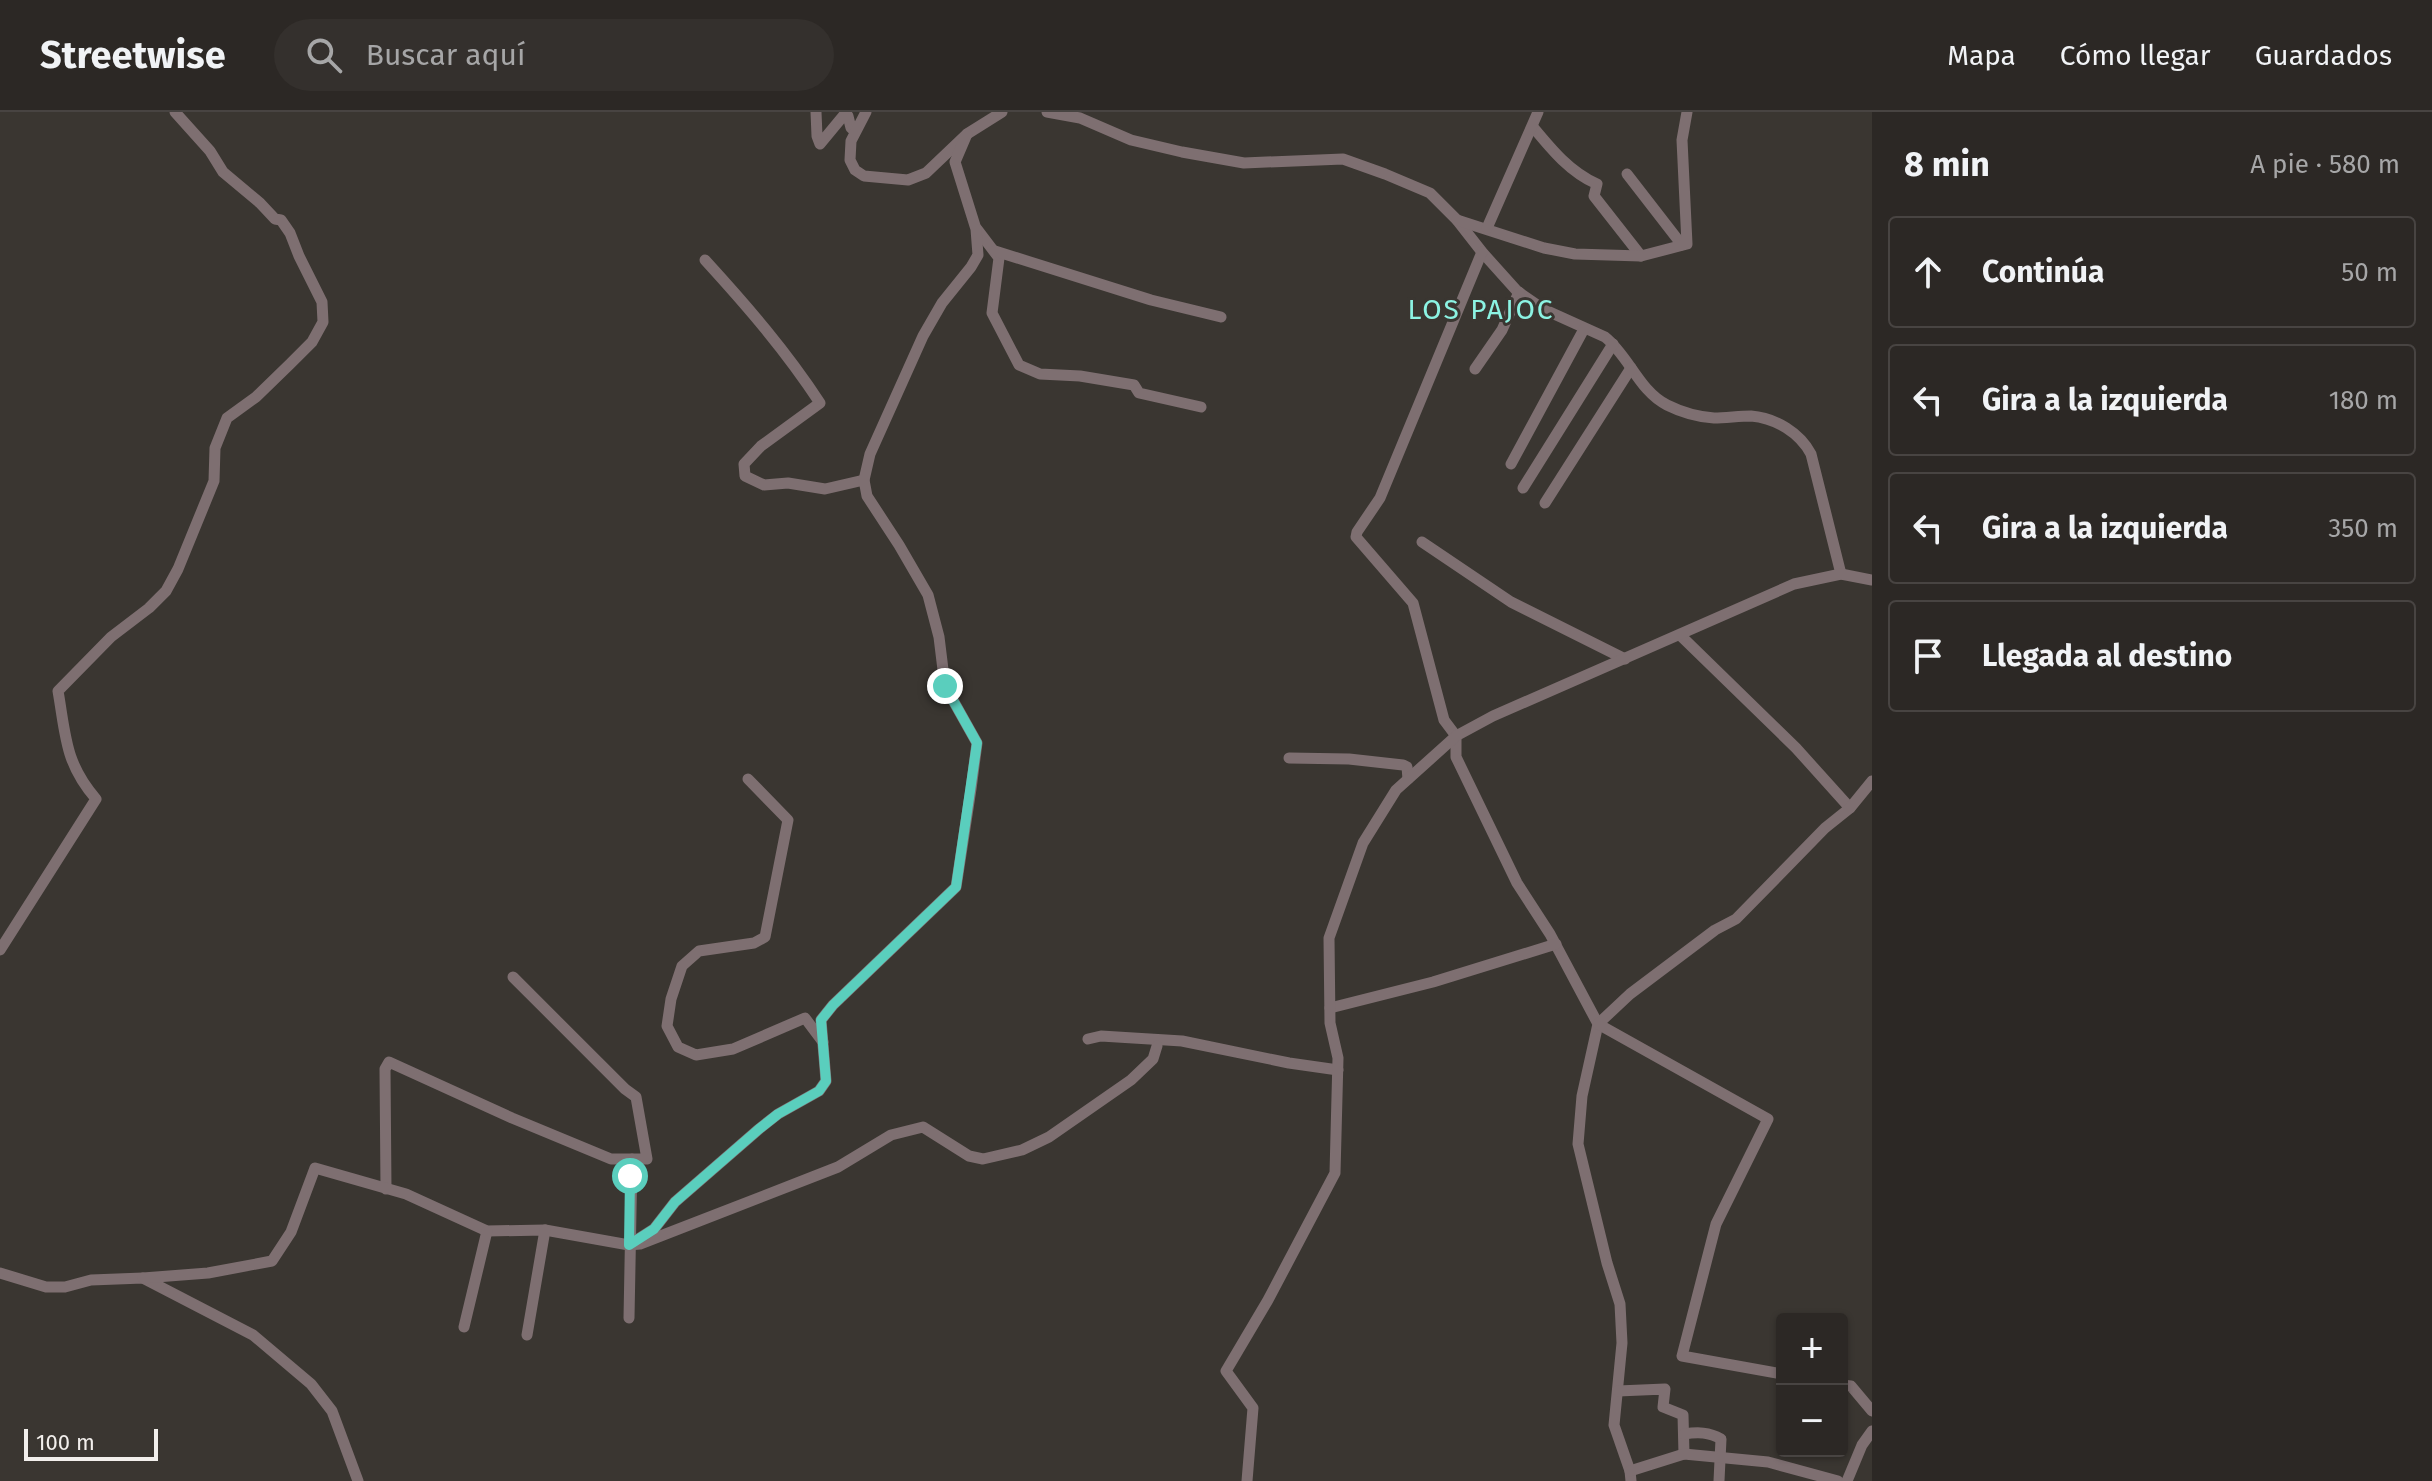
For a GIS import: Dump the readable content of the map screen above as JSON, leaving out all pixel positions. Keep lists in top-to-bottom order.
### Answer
{
  "districts": ["LOS PAJOC"],
  "scale_bar": "100 m",
  "page": {
    "header": "Streetwise",
    "search": "Buscar aquí",
    "nav": ["Mapa", "Cómo llegar", "Guardados"],
    "heading": ["8 min", "A pie · 580 m"],
    "list": [
      ["Continúa", "50 m"],
      ["Gira a la izquierda", "180 m"],
      ["Gira a la izquierda", "350 m"],
      "Llegada al destino"
    ],
    "map_buttons": ["+", "−"],
    "scale": "100 m"
  }
}
